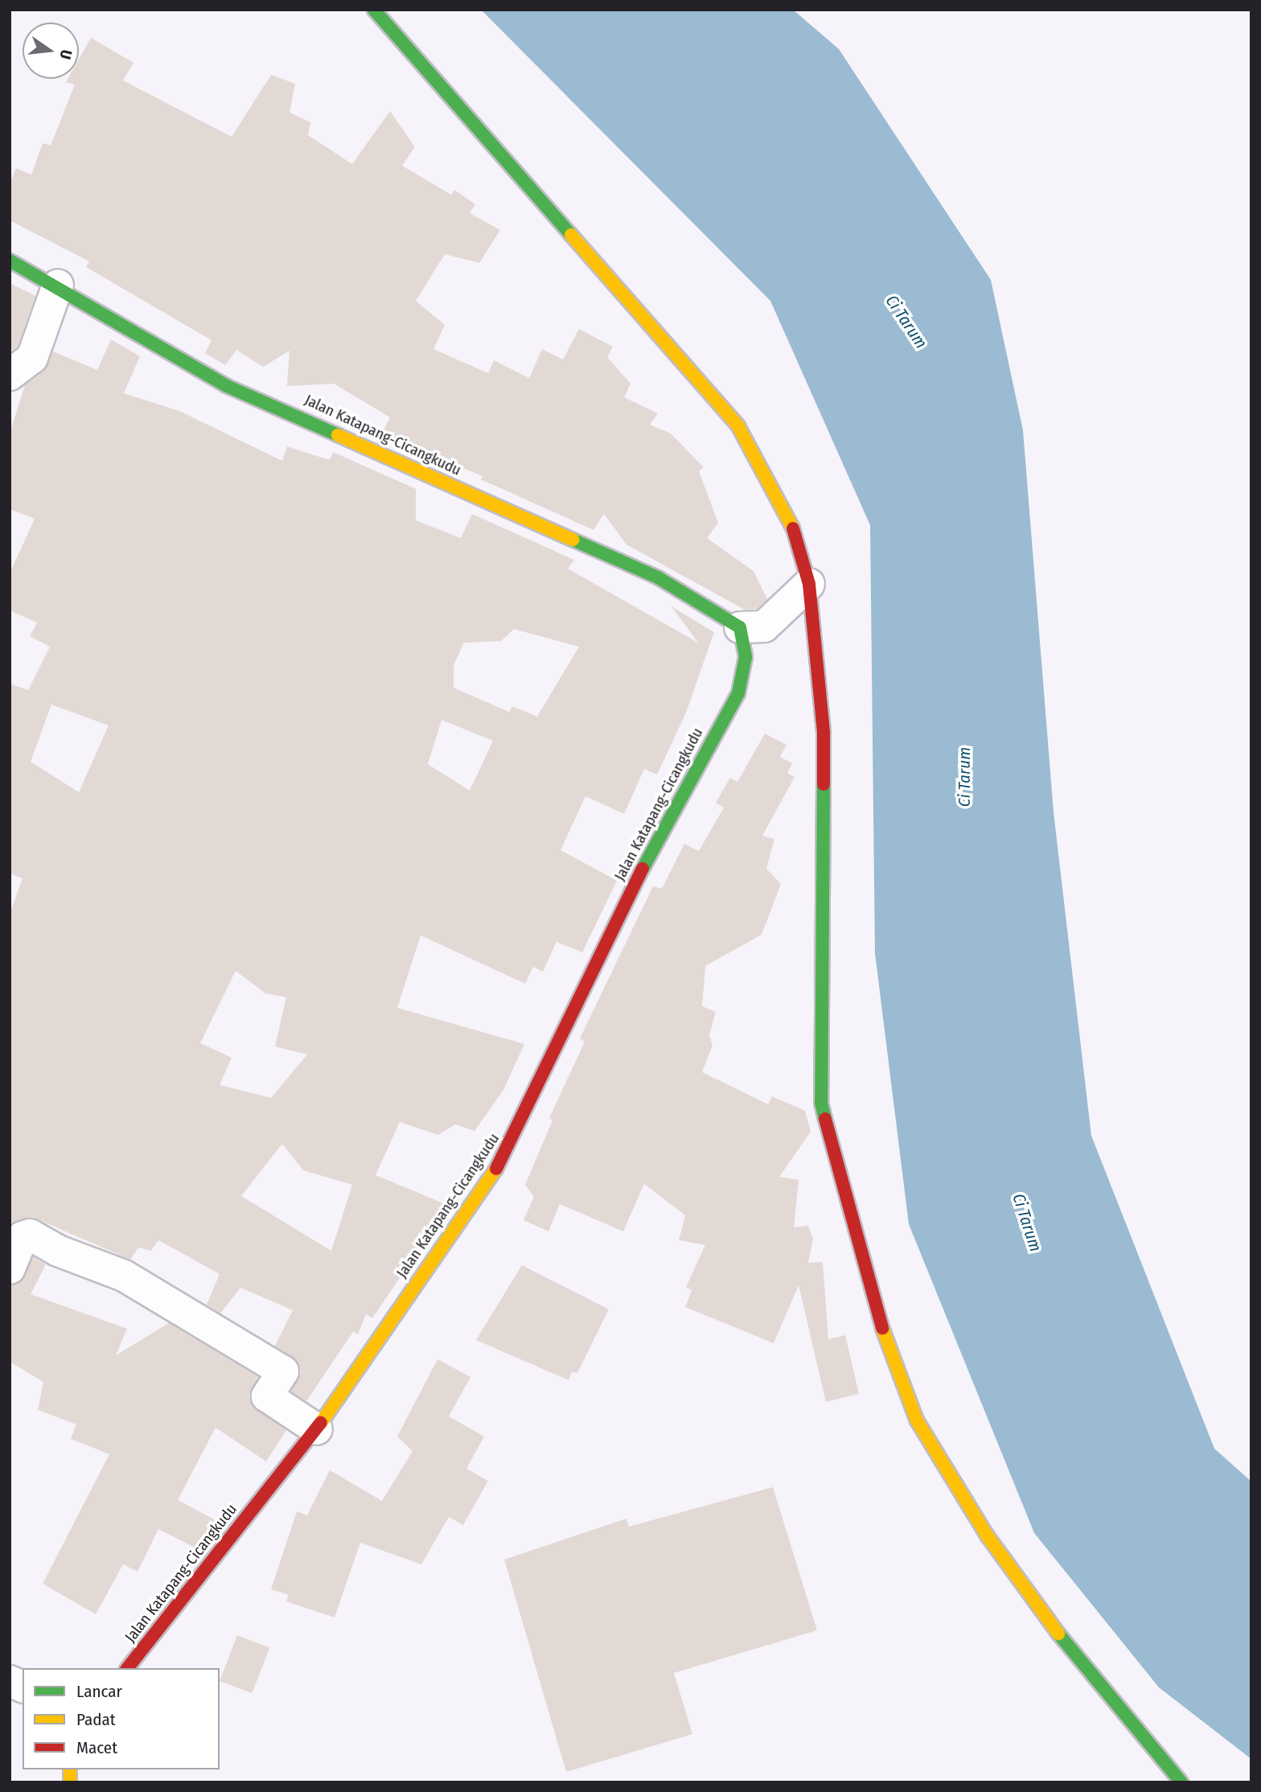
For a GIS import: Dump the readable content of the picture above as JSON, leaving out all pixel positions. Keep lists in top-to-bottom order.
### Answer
{
  "streets": {
    "street": ["Jalan Katapang-Cicangkudu"]
  },
  "water": ["Ci Tarum"],
  "legend": ["Lancar", "Padat", "Macet"],
  "north": "right"
}
